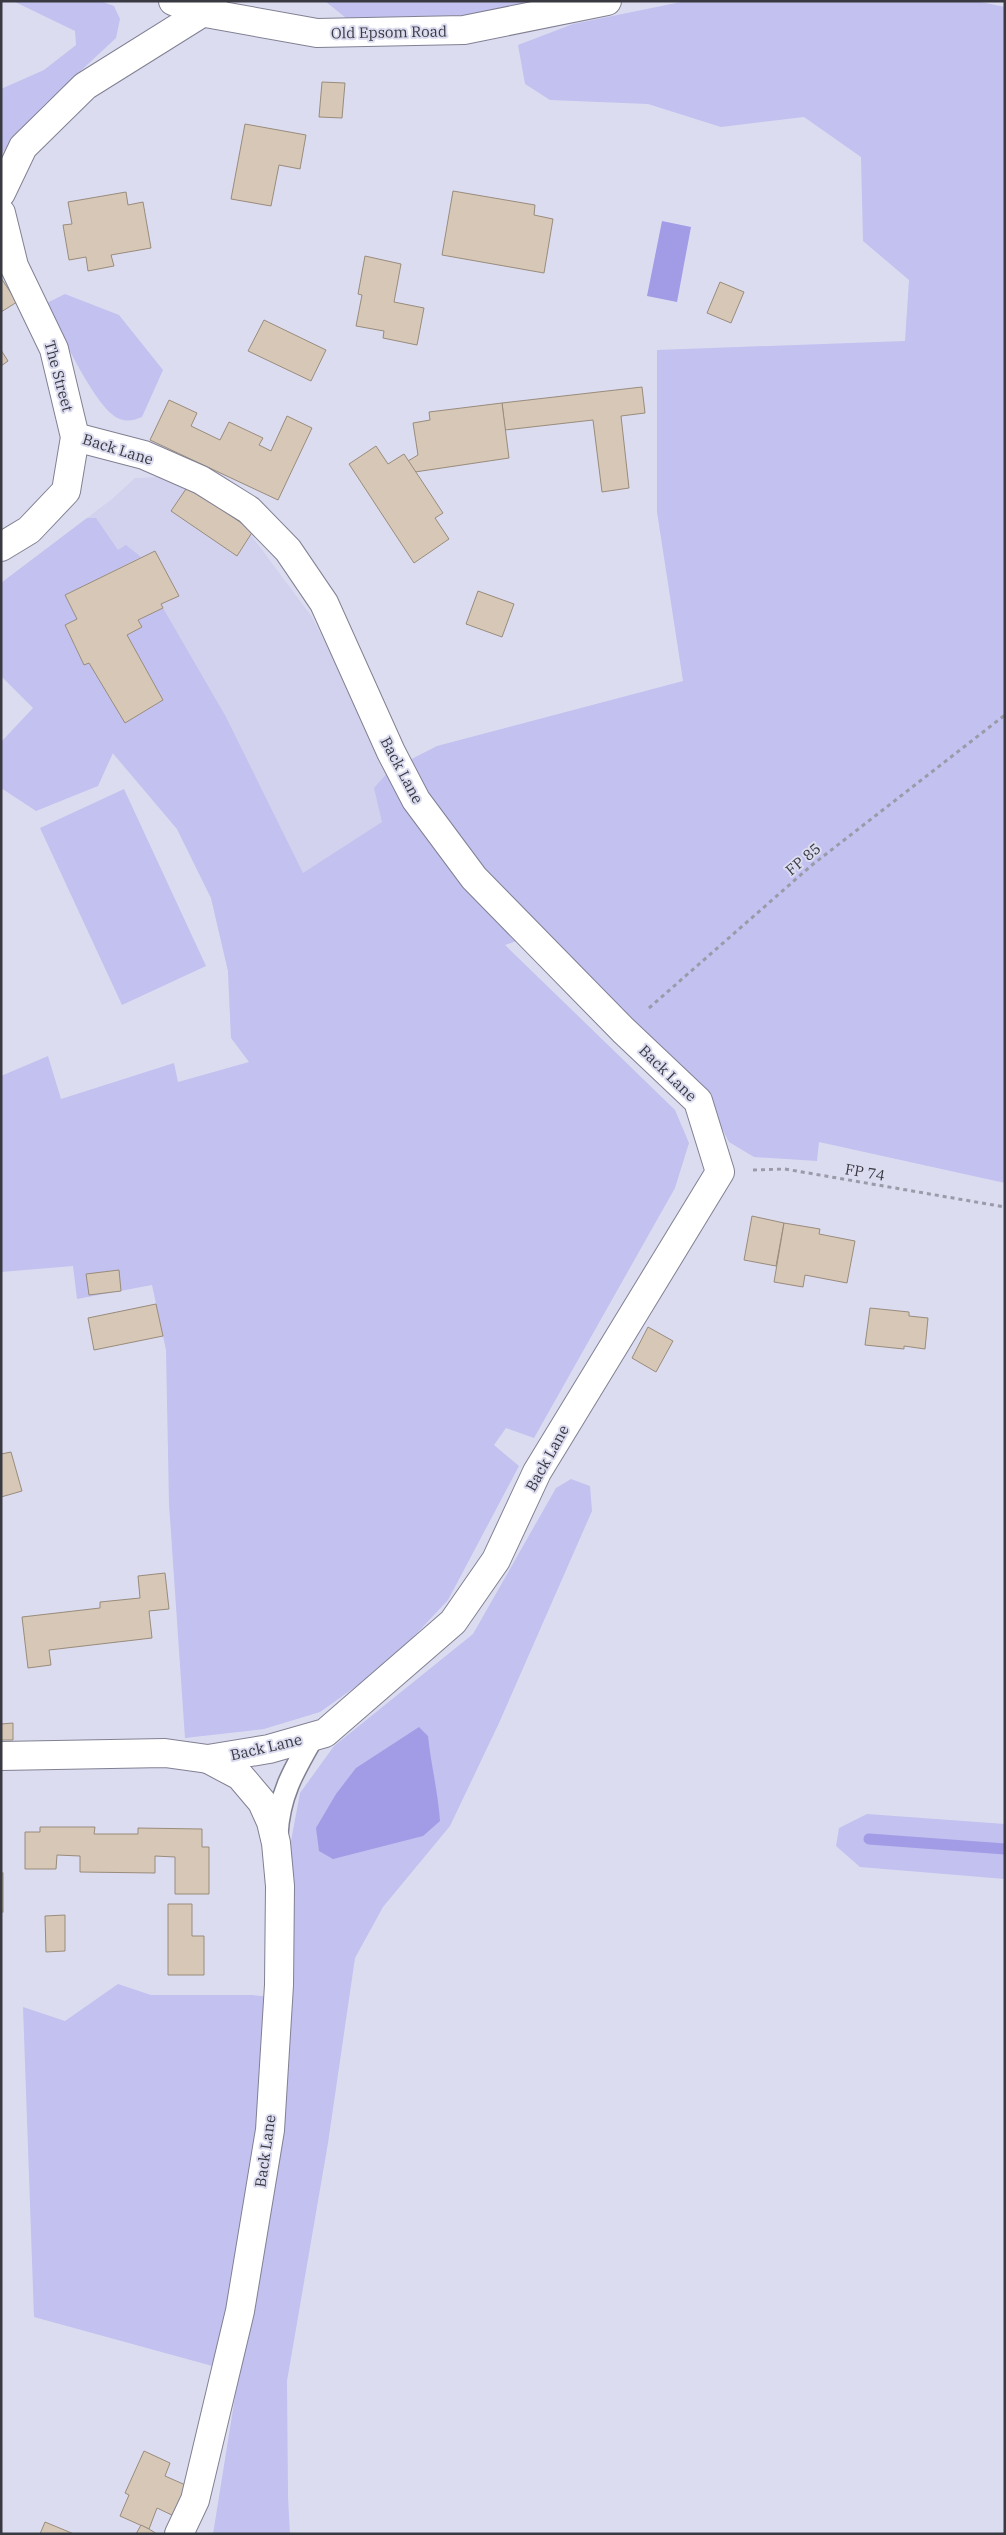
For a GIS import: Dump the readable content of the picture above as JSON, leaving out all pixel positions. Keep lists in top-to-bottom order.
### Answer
{
  "streets": {
    "street": ["Old Epsom Road", "The Street", "Back Lane"],
    "path": ["FP 85", "FP 74"]
  },
  "crossings": [
    ["The Street", "Back Lane"],
    ["Back Lane", "FP 85"],
    ["Back Lane", "FP 74"]
  ]
}
